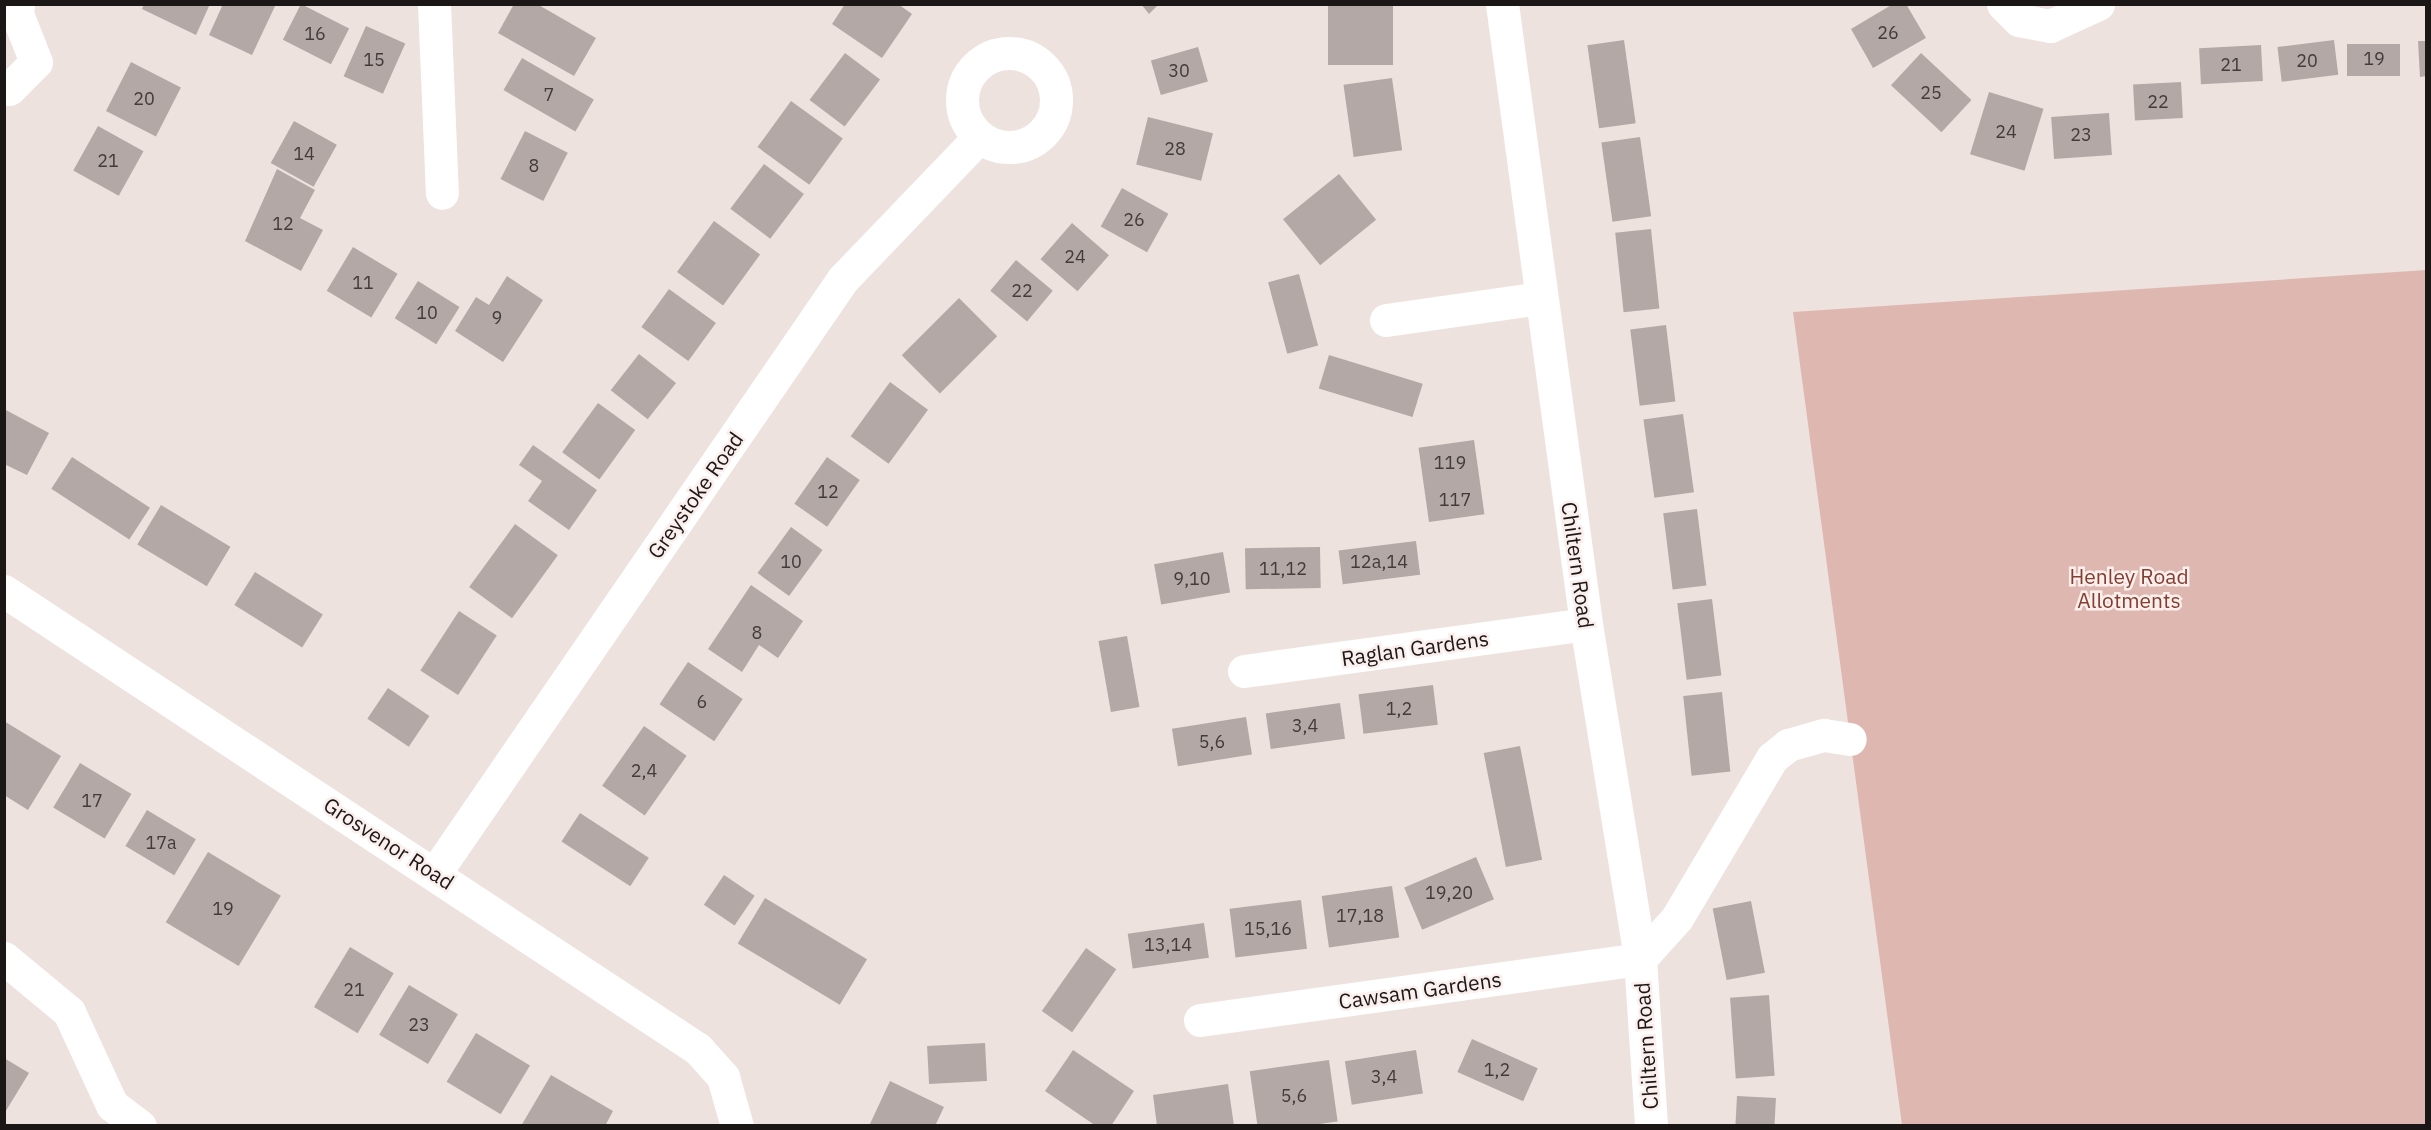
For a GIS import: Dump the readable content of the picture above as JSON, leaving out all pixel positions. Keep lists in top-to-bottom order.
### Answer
{
  "streets": {
    "street": [
      "Greystoke Road",
      "Chiltern Road",
      "Raglan Gardens",
      "Grosvenor Road",
      "Cawsam Gardens"
    ]
  },
  "crossings": [
    ["Greystoke Road", "Grosvenor Road"],
    ["Chiltern Road", "Raglan Gardens"],
    ["Chiltern Road", "Cawsam Gardens"]
  ],
  "parks": ["Henley Road Allotments"],
  "house_numbers": [
    "26",
    "16",
    "19",
    "15",
    "20",
    "21",
    "30",
    "25",
    "7",
    "20",
    "22",
    "24",
    "23",
    "28",
    "14",
    "21",
    "8",
    "26",
    "12",
    "24",
    "11",
    "22",
    "10",
    "9",
    "119",
    "12",
    "117",
    "10",
    "12a,14",
    "11,12",
    "9,10",
    "8",
    "6",
    "1,2",
    "3,4",
    "5,6",
    "2,4",
    "17",
    "17a",
    "19,20",
    "19",
    "17,18",
    "15,16",
    "13,14",
    "21",
    "23",
    "1,2",
    "3,4",
    "5,6"
  ]
}
